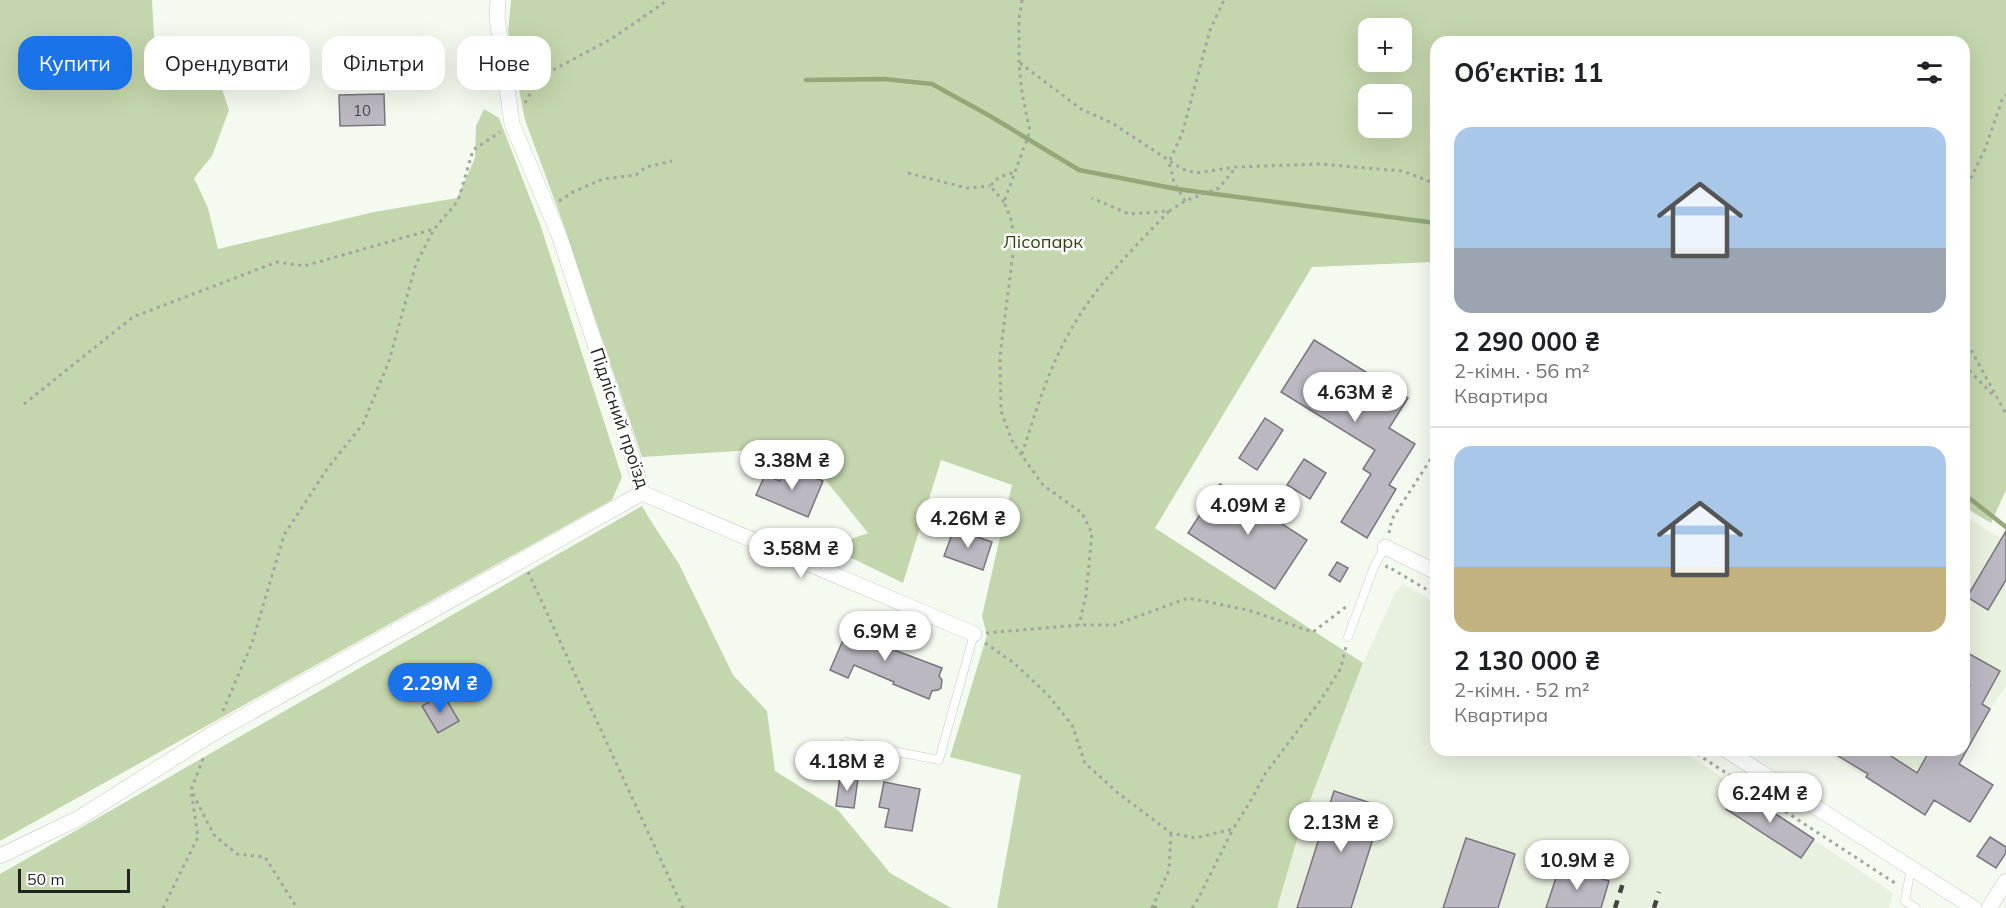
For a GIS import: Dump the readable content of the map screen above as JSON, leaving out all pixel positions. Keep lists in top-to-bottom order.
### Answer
{
  "streets": {
    "street": ["Підлісний проїзд"]
  },
  "parks": ["Лісопарк"],
  "house_numbers": ["10"],
  "scale_bar": "50 m",
  "page": {
    "map_buttons": ["+", "−"],
    "chip": [
      "Купити",
      "Орендувати",
      "Фільтри",
      "Нове"
    ],
    "heading": "Об’єктів: 11",
    "list": [
      {
        "name": "2 290 000 ₴",
        "note": "2-кімн. · 56 m² · Квартира"
      },
      {
        "name": "2 130 000 ₴",
        "note": "2-кімн. · 52 m² · Квартира"
      }
    ],
    "price": [
      "4.63M ₴",
      "3.38M ₴",
      "4.09M ₴",
      "4.26M ₴",
      "3.58M ₴",
      "6.9M ₴",
      "2.29M ₴",
      "4.18M ₴",
      "6.24M ₴",
      "2.13M ₴",
      "10.9M ₴"
    ],
    "scale": "50 m"
  }
}
